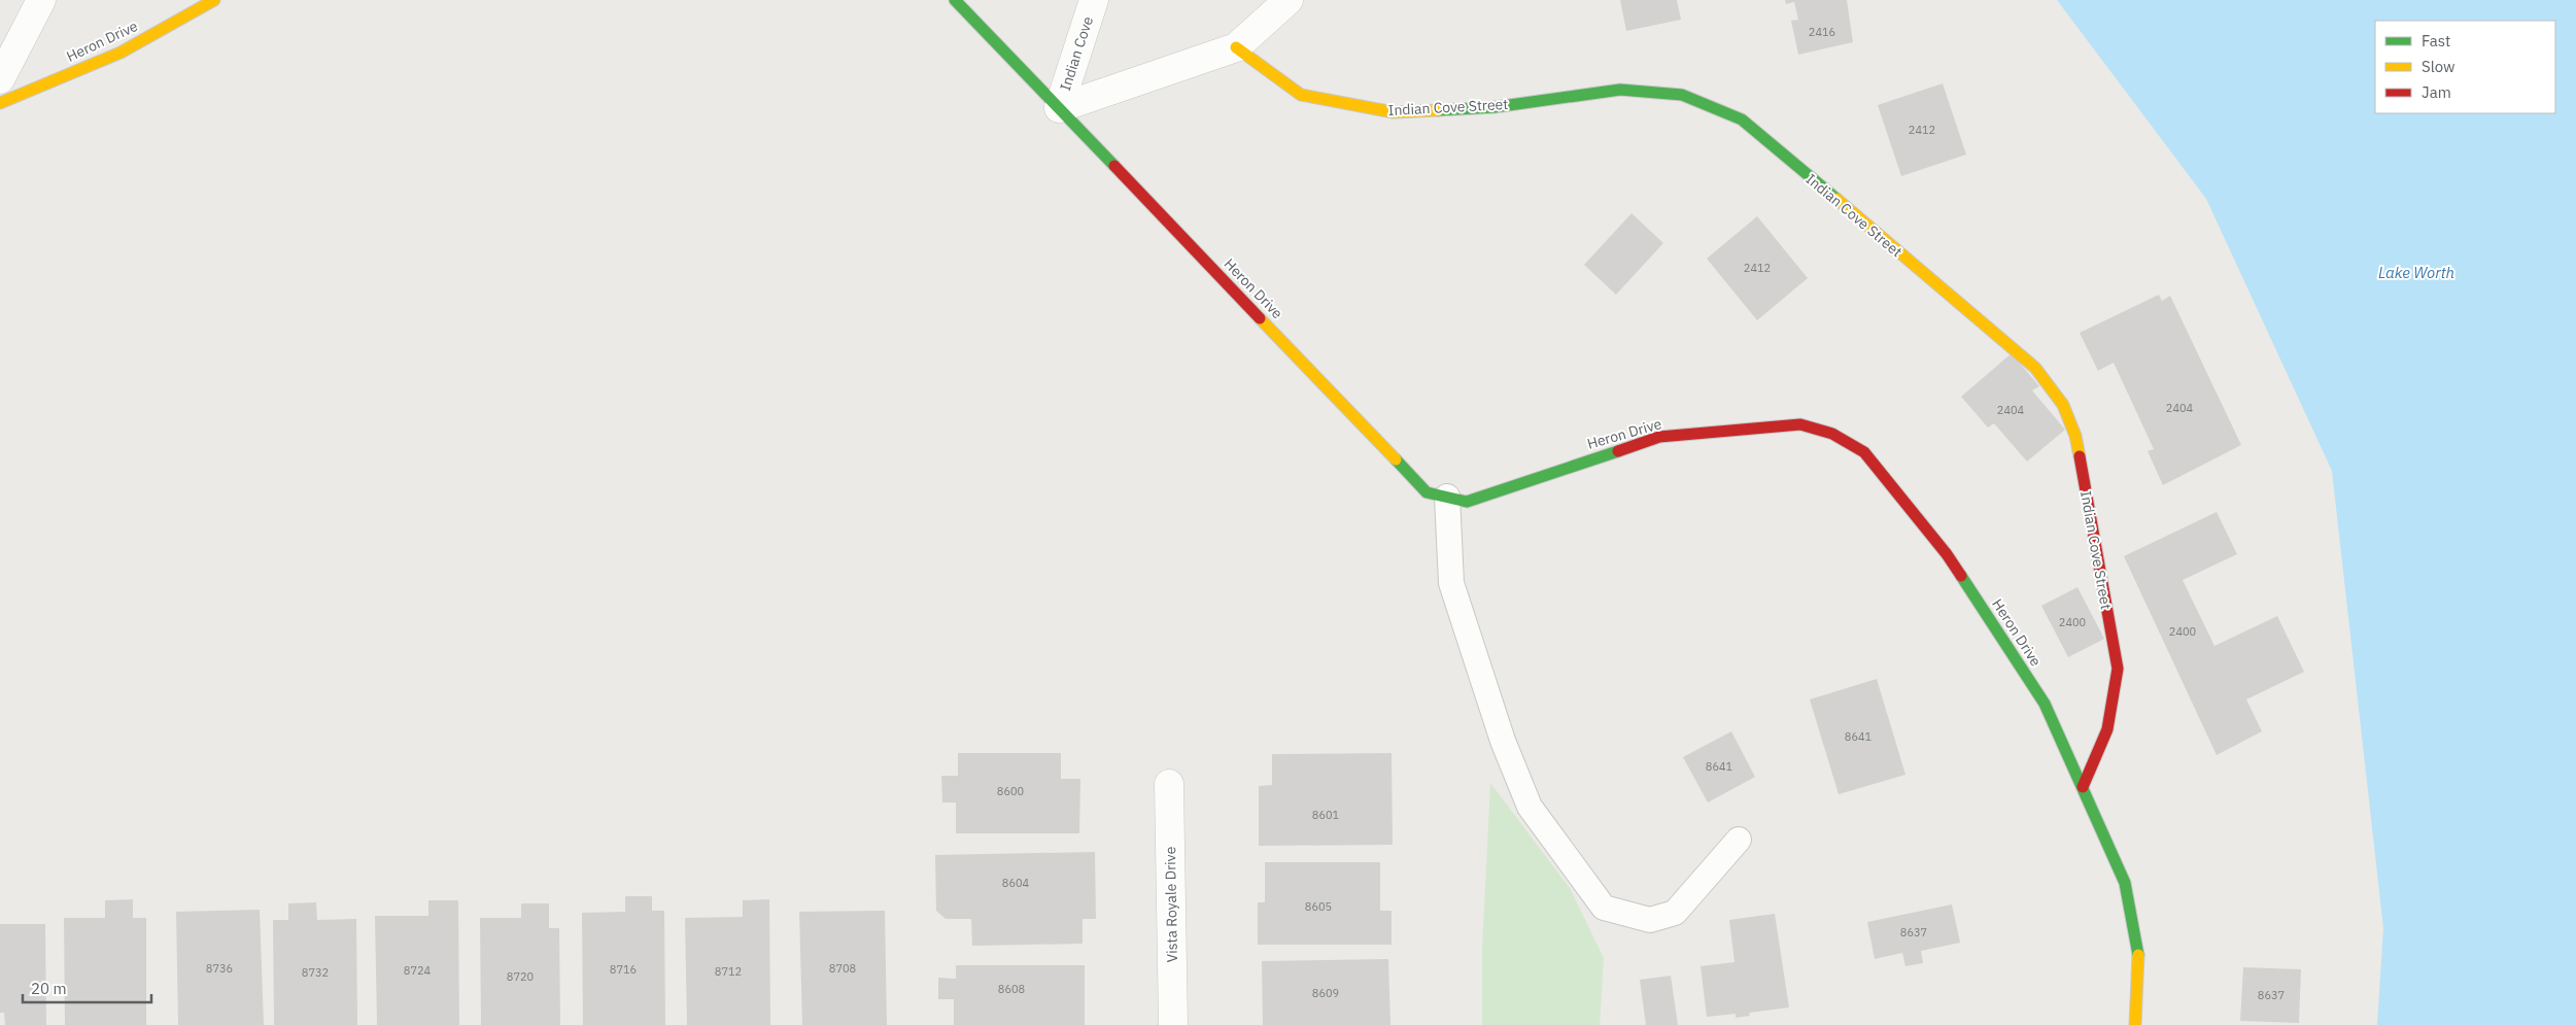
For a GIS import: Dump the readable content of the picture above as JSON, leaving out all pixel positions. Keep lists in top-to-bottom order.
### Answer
{
  "streets": {
    "street": [
      "Heron Drive",
      "Indian Cove",
      "Indian Cove Street",
      "Vista Royale Drive"
    ]
  },
  "crossings": [
    ["Heron Drive", "Indian Cove"],
    ["Heron Drive", "Indian Cove Street"]
  ],
  "water": ["Lake Worth"],
  "house_numbers": [
    "2416",
    "2412",
    "2412",
    "2404",
    "2404",
    "2400",
    "2400",
    "8641",
    "8641",
    "8600",
    "8601",
    "8604",
    "8605",
    "8637",
    "8736",
    "8708",
    "8716",
    "8724",
    "8712",
    "8732",
    "8720",
    "8608",
    "8609",
    "8637"
  ],
  "legend": ["Fast", "Slow", "Jam"],
  "scale_bar": "20 m"
}
